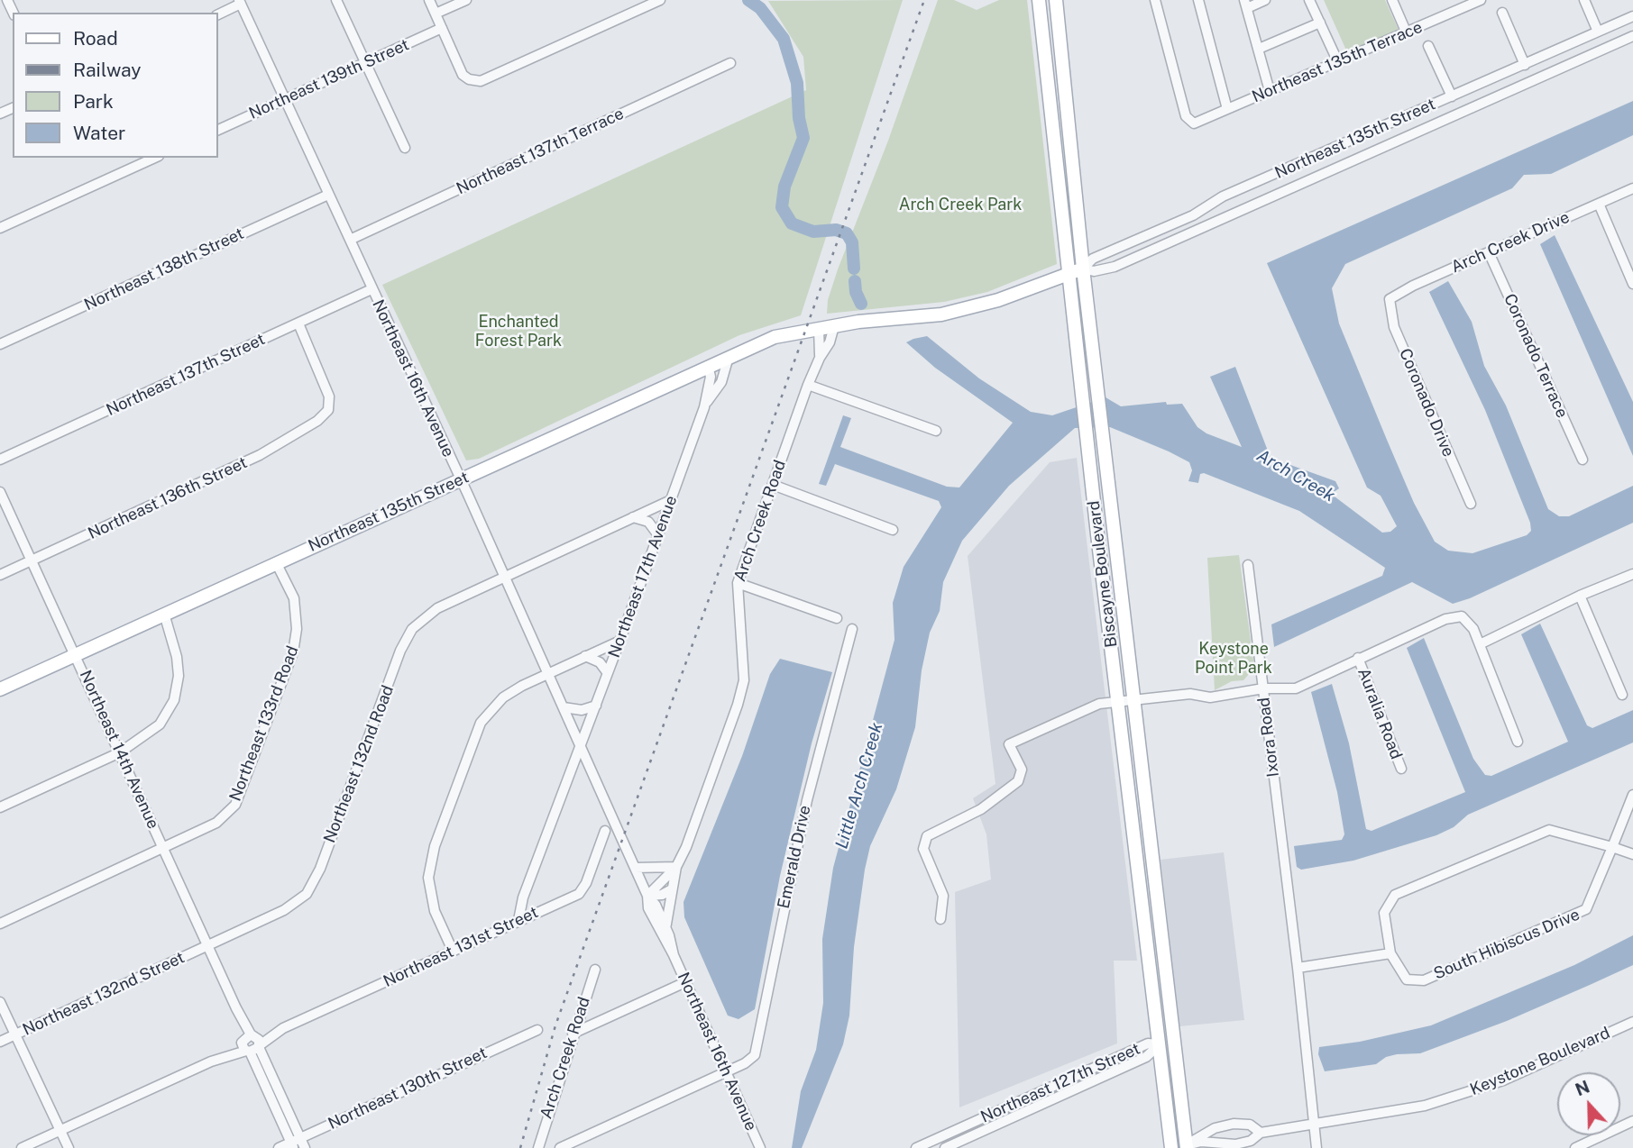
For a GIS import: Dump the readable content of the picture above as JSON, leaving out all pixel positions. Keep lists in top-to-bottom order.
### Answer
{
  "streets": {
    "main road": ["Northeast 135th Street", "Biscayne Boulevard"],
    "street": [
      "Northeast 135th Terrace",
      "Northeast 139th Street",
      "Northeast 137th Terrace",
      "Arch Creek Drive",
      "Northeast 138th Street",
      "Coronado Terrace",
      "Northeast 137th Street",
      "Northeast 16th Avenue",
      "Coronado Drive",
      "Northeast 136th Street",
      "Arch Creek Road",
      "Northeast 17th Avenue",
      "Auralia Road",
      "Northeast 133rd Road",
      "Ixora Road",
      "Northeast 14th Avenue",
      "Northeast 132nd Road",
      "Emerald Drive",
      "South Hibiscus Drive",
      "Northeast 131st Street",
      "Northeast 132nd Street",
      "Keystone Boulevard",
      "Northeast 127th Street",
      "Northeast 130th Street"
    ]
  },
  "crossings": [
    ["Northeast 139th Street", "Northeast 16th Avenue"],
    ["Northeast 135th Street", "Northeast 16th Avenue"],
    ["Northeast 135th Street", "Arch Creek Road"],
    ["Northeast 135th Street", "Biscayne Boulevard"],
    ["Northeast 135th Street", "Northeast 17th Avenue"],
    ["Northeast 135th Street", "Northeast 133rd Road"],
    ["Northeast 135th Street", "Northeast 14th Avenue"],
    ["Northeast 137th Terrace", "Northeast 16th Avenue"],
    ["Arch Creek Drive", "Coronado Terrace"],
    ["Arch Creek Drive", "Coronado Drive"],
    ["Northeast 138th Street", "Northeast 16th Avenue"],
    ["Northeast 137th Street", "Northeast 16th Avenue"],
    ["Northeast 137th Street", "Northeast 136th Street"],
    ["Northeast 16th Avenue", "Arch Creek Road"],
    ["Northeast 16th Avenue", "Northeast 17th Avenue"],
    ["Northeast 16th Avenue", "Northeast 132nd Road"],
    ["Northeast 16th Avenue", "Emerald Drive"],
    ["Northeast 136th Street", "Northeast 14th Avenue"],
    ["Biscayne Boulevard", "Keystone Boulevard"],
    ["Biscayne Boulevard", "Northeast 127th Street"],
    ["Northeast 17th Avenue", "Northeast 132nd Road"],
    ["Northeast 17th Avenue", "Northeast 131st Street"],
    ["Auralia Road", "Ixora Road"],
    ["Northeast 133rd Road", "Northeast 14th Avenue"],
    ["Ixora Road", "Keystone Boulevard"],
    ["Northeast 14th Avenue", "Northeast 132nd Road"],
    ["Northeast 14th Avenue", "Northeast 131st Street"],
    ["Northeast 14th Avenue", "Northeast 132nd Street"],
    ["Northeast 14th Avenue", "Northeast 130th Street"],
    ["Northeast 132nd Road", "Northeast 132nd Street"]
  ],
  "water": ["Arch Creek", "Little Arch Creek"],
  "parks": ["Arch Creek Park", "Enchanted Forest Park", "Keystone Point Park"],
  "legend": [
    "Road",
    "Railway",
    "Park",
    "Water"
  ],
  "north": "top"
}
